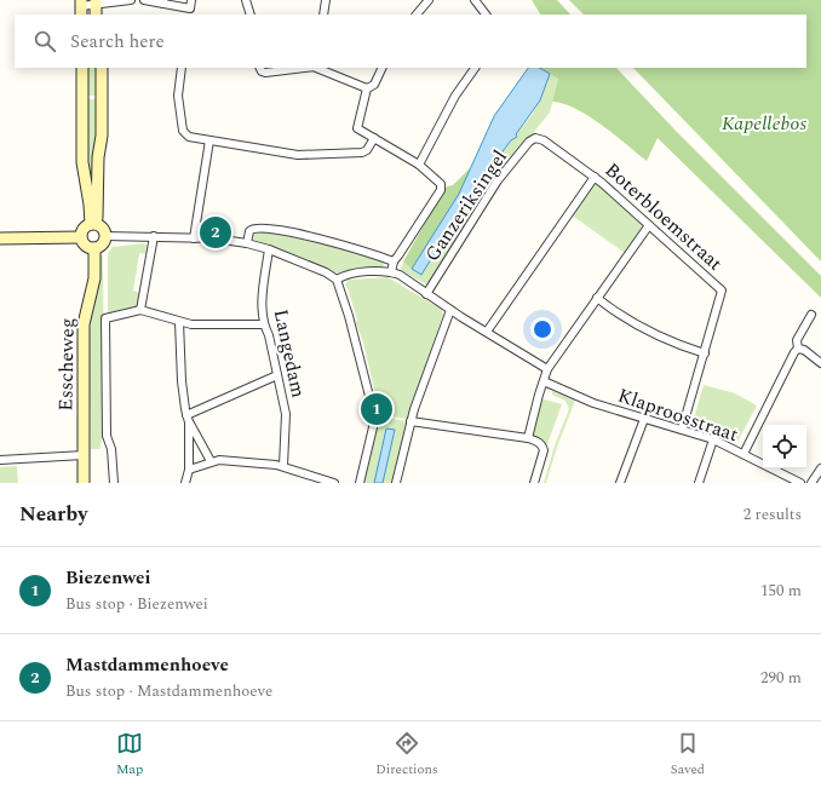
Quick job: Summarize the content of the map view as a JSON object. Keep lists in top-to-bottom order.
{
  "streets": {
    "street": [
      "Ganzeriksingel",
      "Boterbloemstraat",
      "Langedam",
      "Esscheweg",
      "Klaproosstraat"
    ]
  },
  "crossings": [
    ["Ganzeriksingel", "Boterbloemstraat"],
    ["Boterbloemstraat", "Klaproosstraat"]
  ],
  "parks": ["Kapellebos"],
  "page": {
    "search": "Search here",
    "pins": ["2", "1"],
    "heading": ["Nearby", "2 results"],
    "list": [
      {
        "mark": "1",
        "name": "Biezenwei",
        "note": "Bus stop · Biezenwei",
        "value": "150 m"
      },
      {
        "mark": "2",
        "name": "Mastdammenhoeve",
        "note": "Bus stop · Mastdammenhoeve",
        "value": "290 m"
      }
    ],
    "nav": ["Map", "Directions", "Saved"]
  }
}
